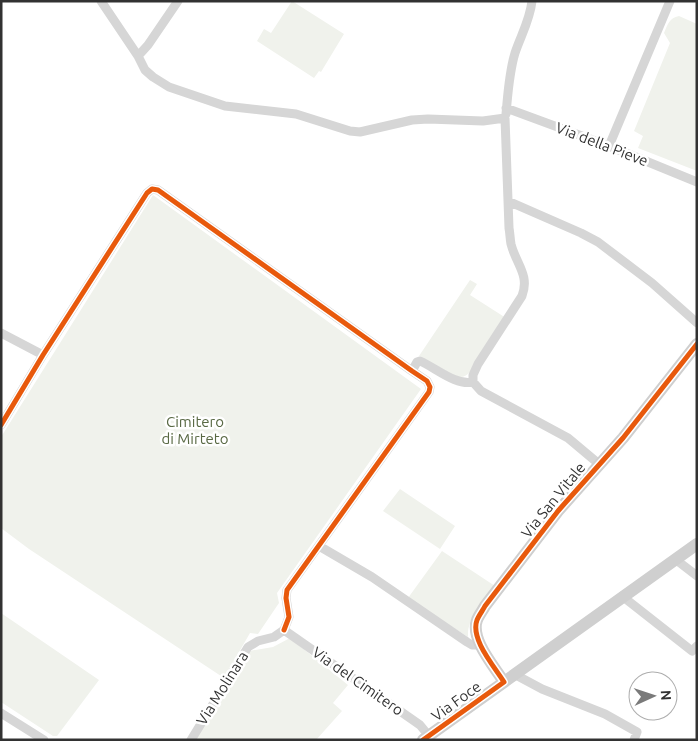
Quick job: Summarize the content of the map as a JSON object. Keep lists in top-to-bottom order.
{
  "streets": {
    "street": [
      "Via della Pieve",
      "Via San Vitale",
      "Via del Cimitero",
      "Via Molinara",
      "Via Foce"
    ]
  },
  "crossings": [
    ["Via San Vitale", "Via Foce"],
    ["Via del Cimitero", "Via Molinara"],
    ["Via del Cimitero", "Via Foce"]
  ],
  "parks": ["Cimitero di Mirteto"],
  "north": "right"
}
